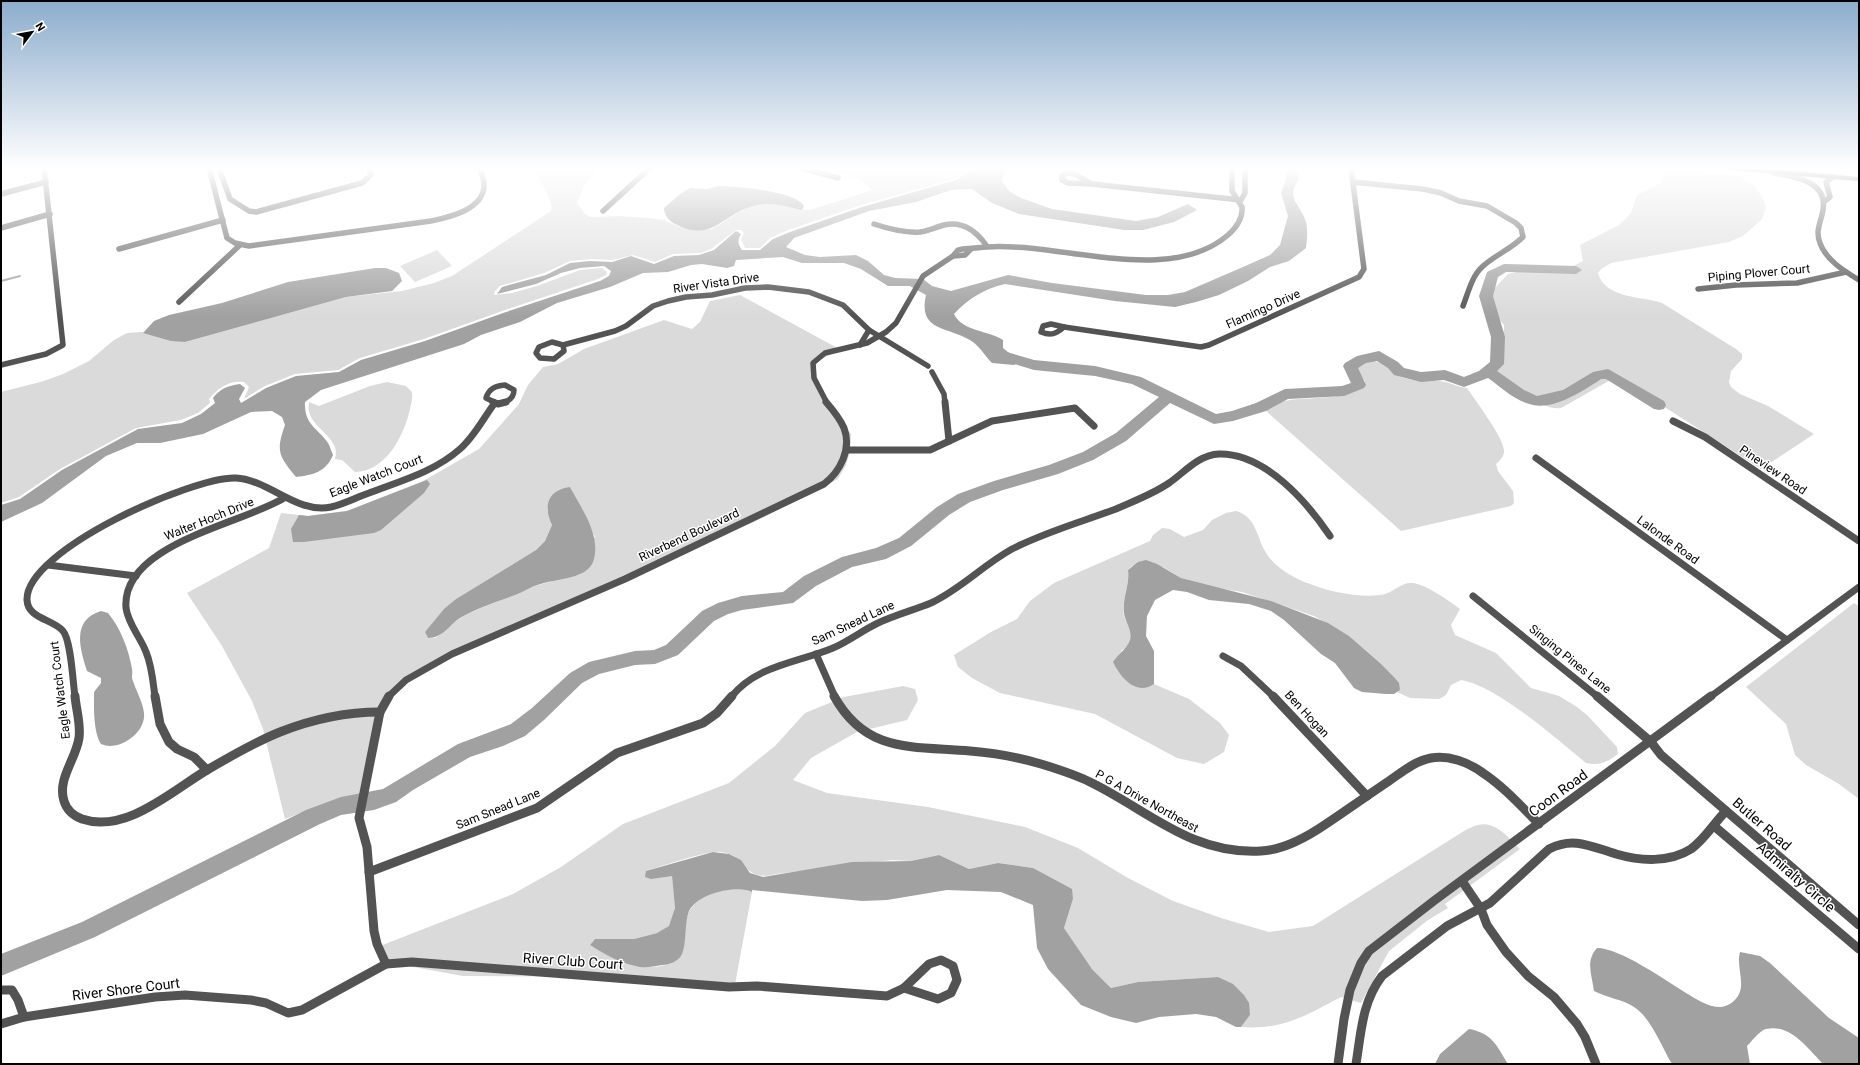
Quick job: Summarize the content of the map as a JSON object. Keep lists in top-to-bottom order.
{
  "streets": {
    "street": [
      "Piping Plover Court",
      "River Vista Drive",
      "Flamingo Drive",
      "Pineview Road",
      "Eagle Watch Court",
      "Walter Hoch Drive",
      "Riverbend Boulevard",
      "Lalonde Road",
      "Sam Snead Lane",
      "Singing Pines Lane",
      "Ben Hogan",
      "Coon Road",
      "P G A Drive Northeast",
      "Butler Road",
      "Admiralty Circle",
      "River Club Court",
      "River Shore Court"
    ]
  },
  "crossings": [
    ["River Vista Drive", "Riverbend Boulevard"],
    ["Eagle Watch Court", "Walter Hoch Drive"],
    ["Eagle Watch Court", "Riverbend Boulevard"],
    ["Riverbend Boulevard", "Sam Snead Lane"],
    ["Lalonde Road", "Coon Road"],
    ["Sam Snead Lane", "P G A Drive Northeast"],
    ["Singing Pines Lane", "Coon Road"],
    ["Singing Pines Lane", "Butler Road"],
    ["Ben Hogan", "P G A Drive Northeast"],
    ["Coon Road", "P G A Drive Northeast"],
    ["Coon Road", "Butler Road"],
    ["River Club Court", "River Shore Court"]
  ],
  "north": "top right"
}
